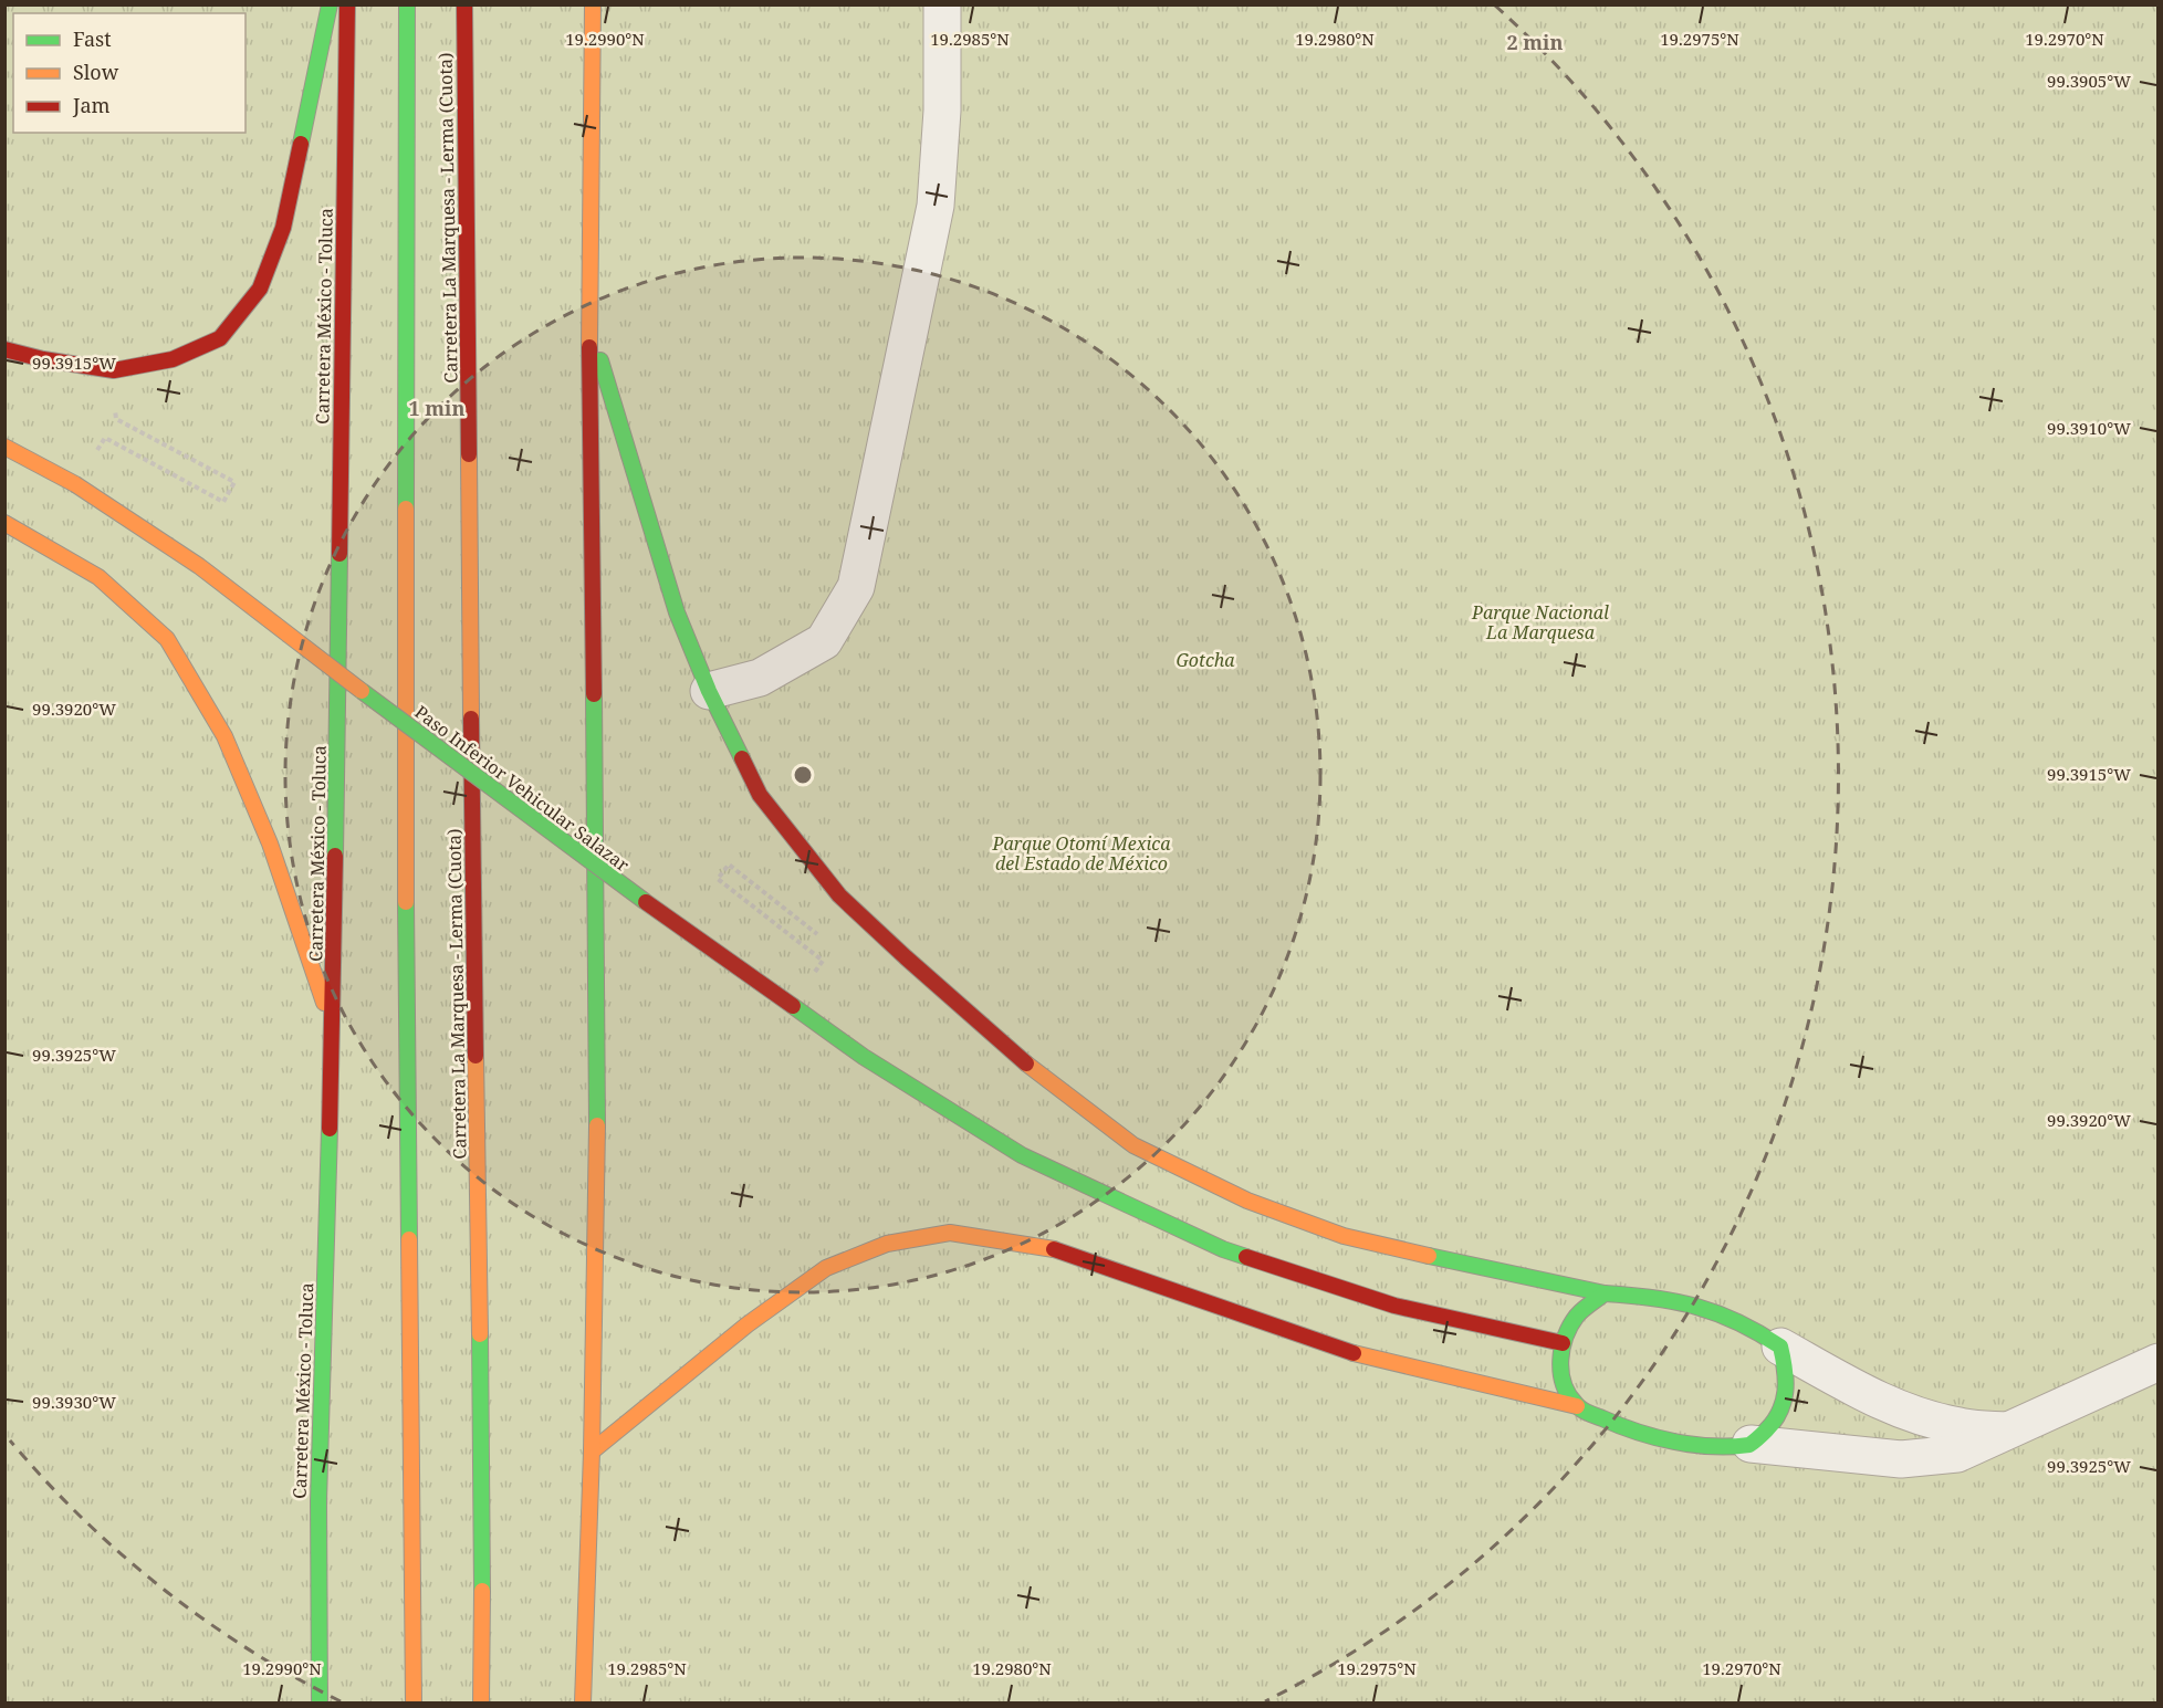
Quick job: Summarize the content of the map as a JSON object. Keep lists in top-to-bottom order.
{
  "streets": {
    "main road": ["Carretera La Marquesa - Lerma (Cuota)", "Carretera México - Toluca", "Paso Inferior Vehicular Salazar"]
  },
  "parks": ["Parque Nacional La Marquesa", "Gotcha", "Parque Otomí Mexica del Estado de México"],
  "legend": ["Fast", "Slow", "Jam"],
  "coordinates": [
    "19.2990°N",
    "19.2985°N",
    "19.2980°N",
    "19.2975°N",
    "19.2970°N",
    "99.3905°W",
    "99.3915°W",
    "99.3910°W",
    "99.3920°W",
    "99.3925°W",
    "99.3930°W"
  ],
  "rings": ["2 min", "1 min"]
}
